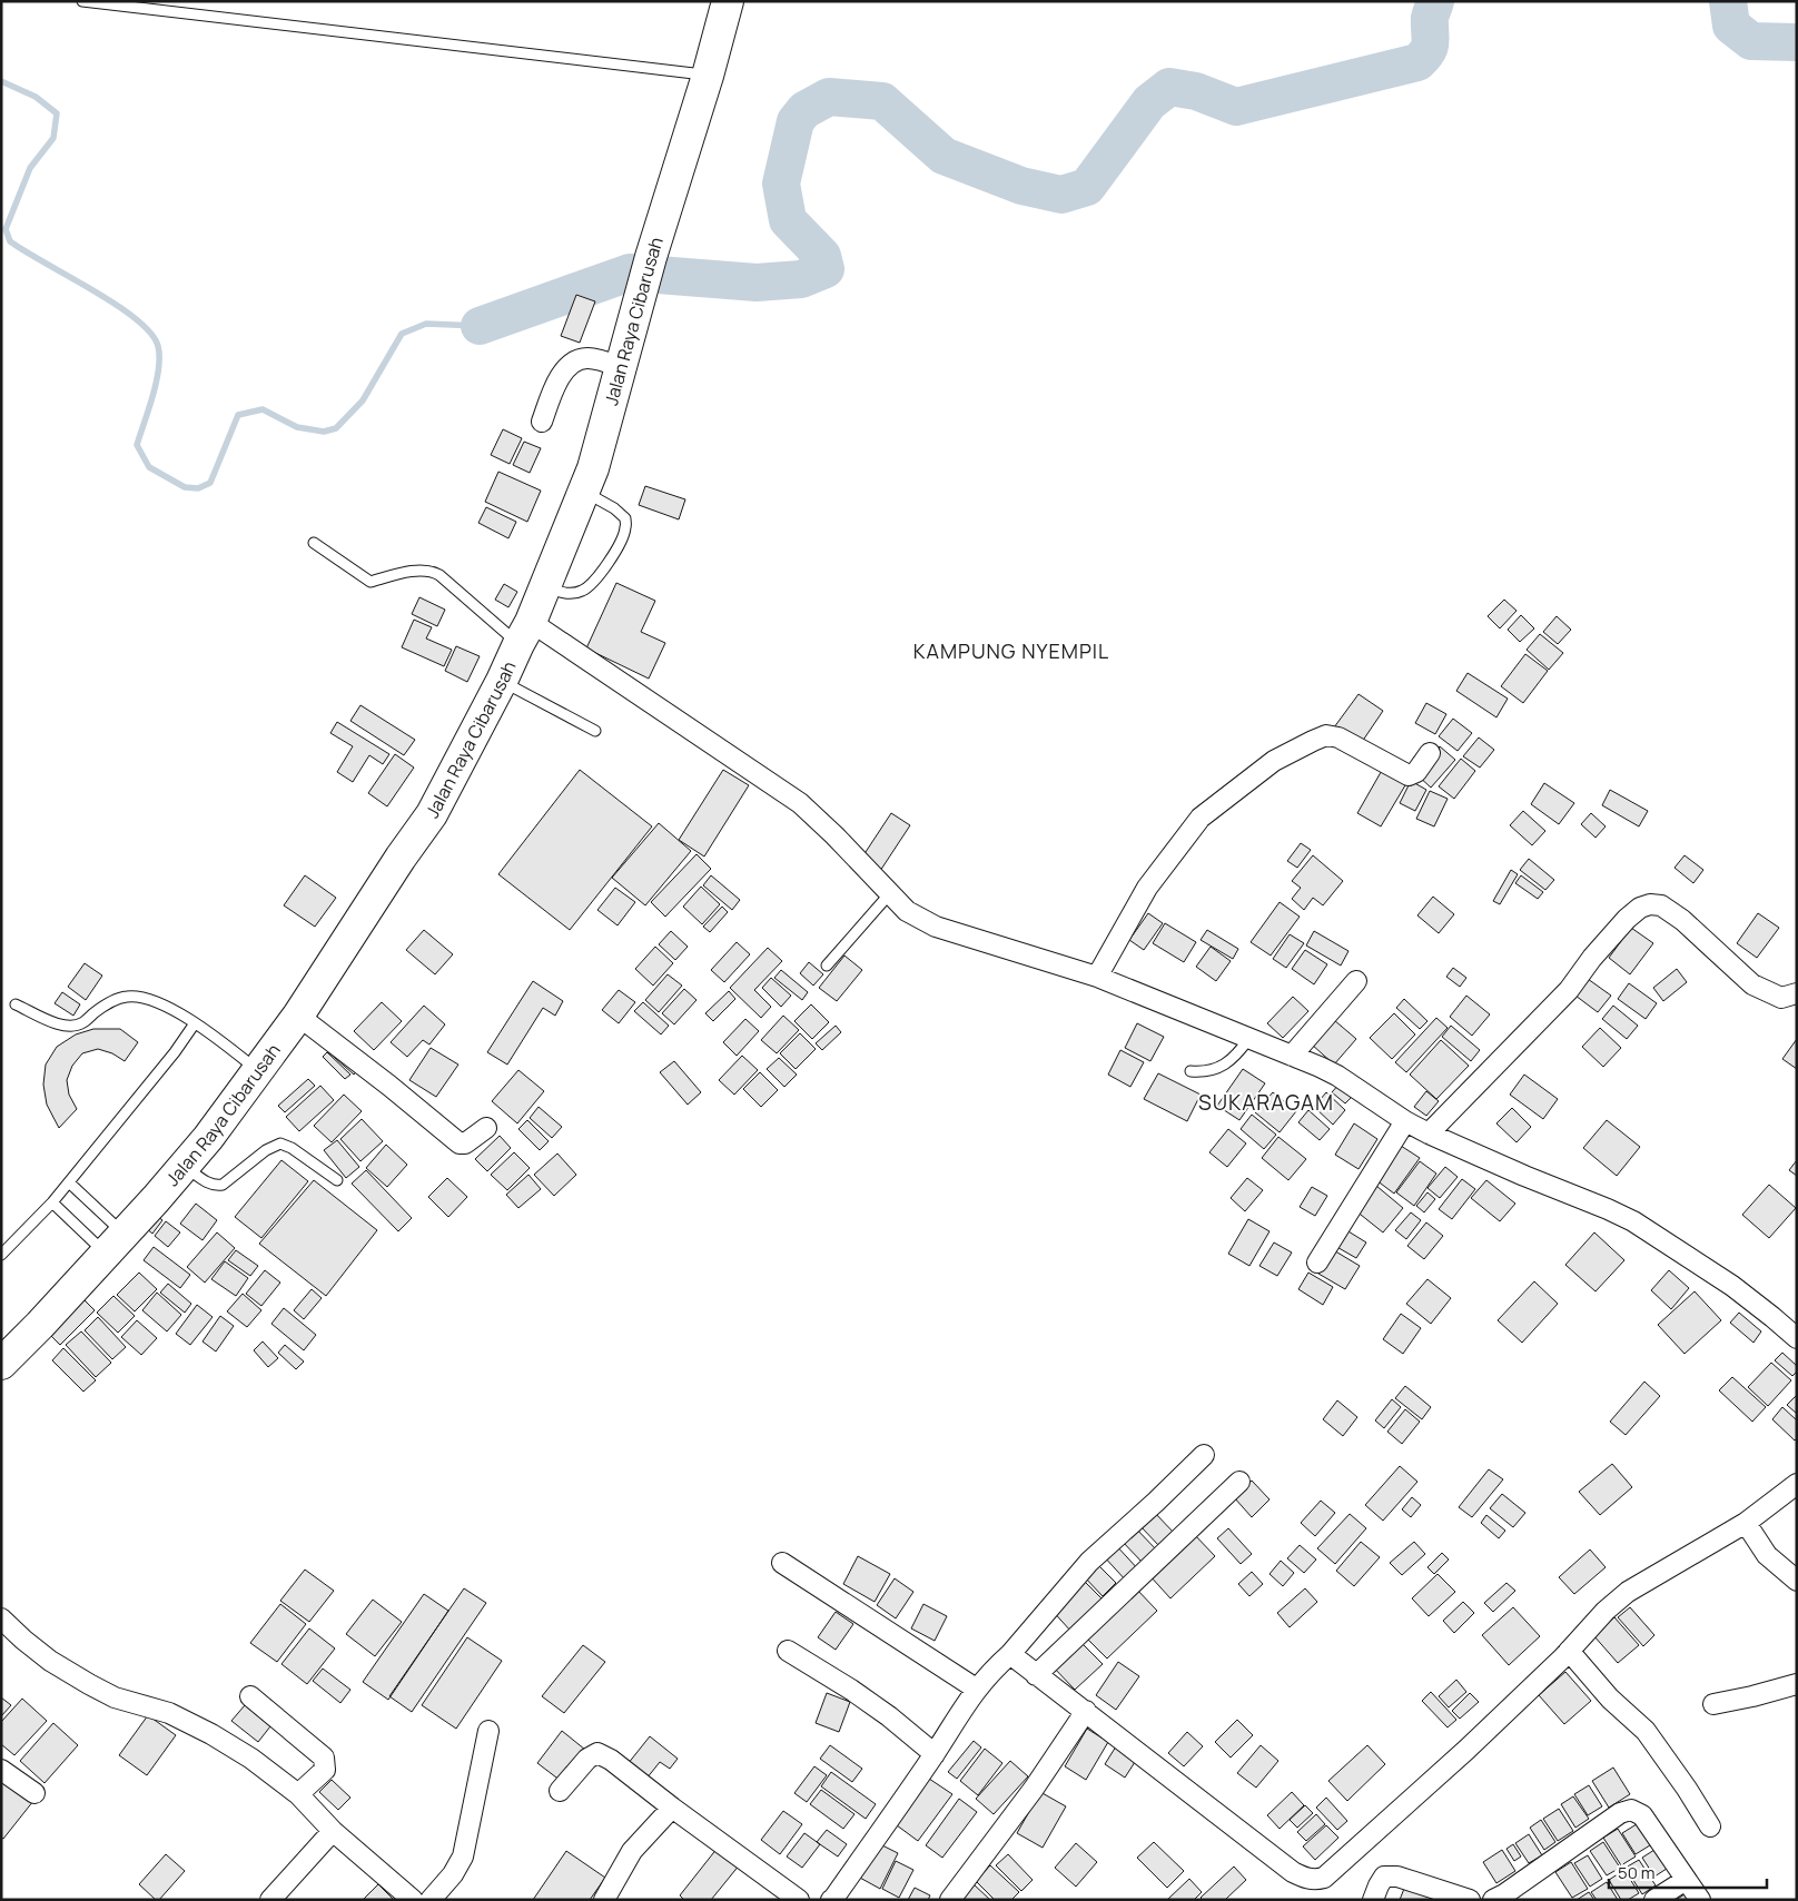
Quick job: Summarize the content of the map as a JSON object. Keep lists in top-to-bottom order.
{
  "streets": {
    "main road": ["Jalan Raya Cibarusah"]
  },
  "districts": ["KAMPUNG NYEMPIL", "SUKARAGAM"],
  "scale_bar": "50 m"
}
